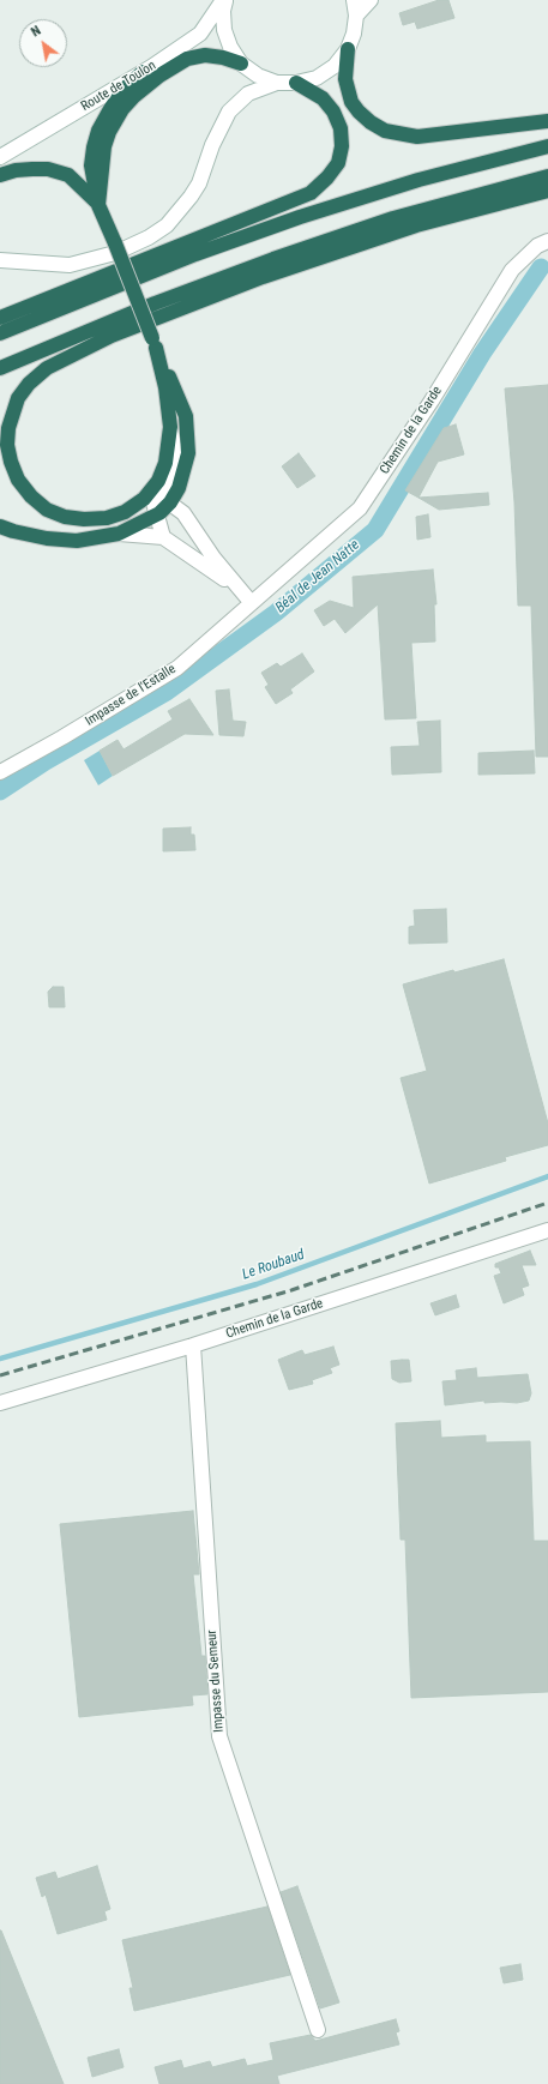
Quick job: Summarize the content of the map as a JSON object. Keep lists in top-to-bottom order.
{
  "streets": {
    "street": [
      "Route de Toulon",
      "Chemin de la Garde",
      "Impasse de l'Estalle",
      "Impasse du Semeur"
    ]
  },
  "crossings": [
    ["Chemin de la Garde", "Impasse de l'Estalle"],
    ["Chemin de la Garde", "Impasse du Semeur"]
  ],
  "water": ["Béal de Jean Natte", "Le Roubaud"],
  "north": "top left"
}
